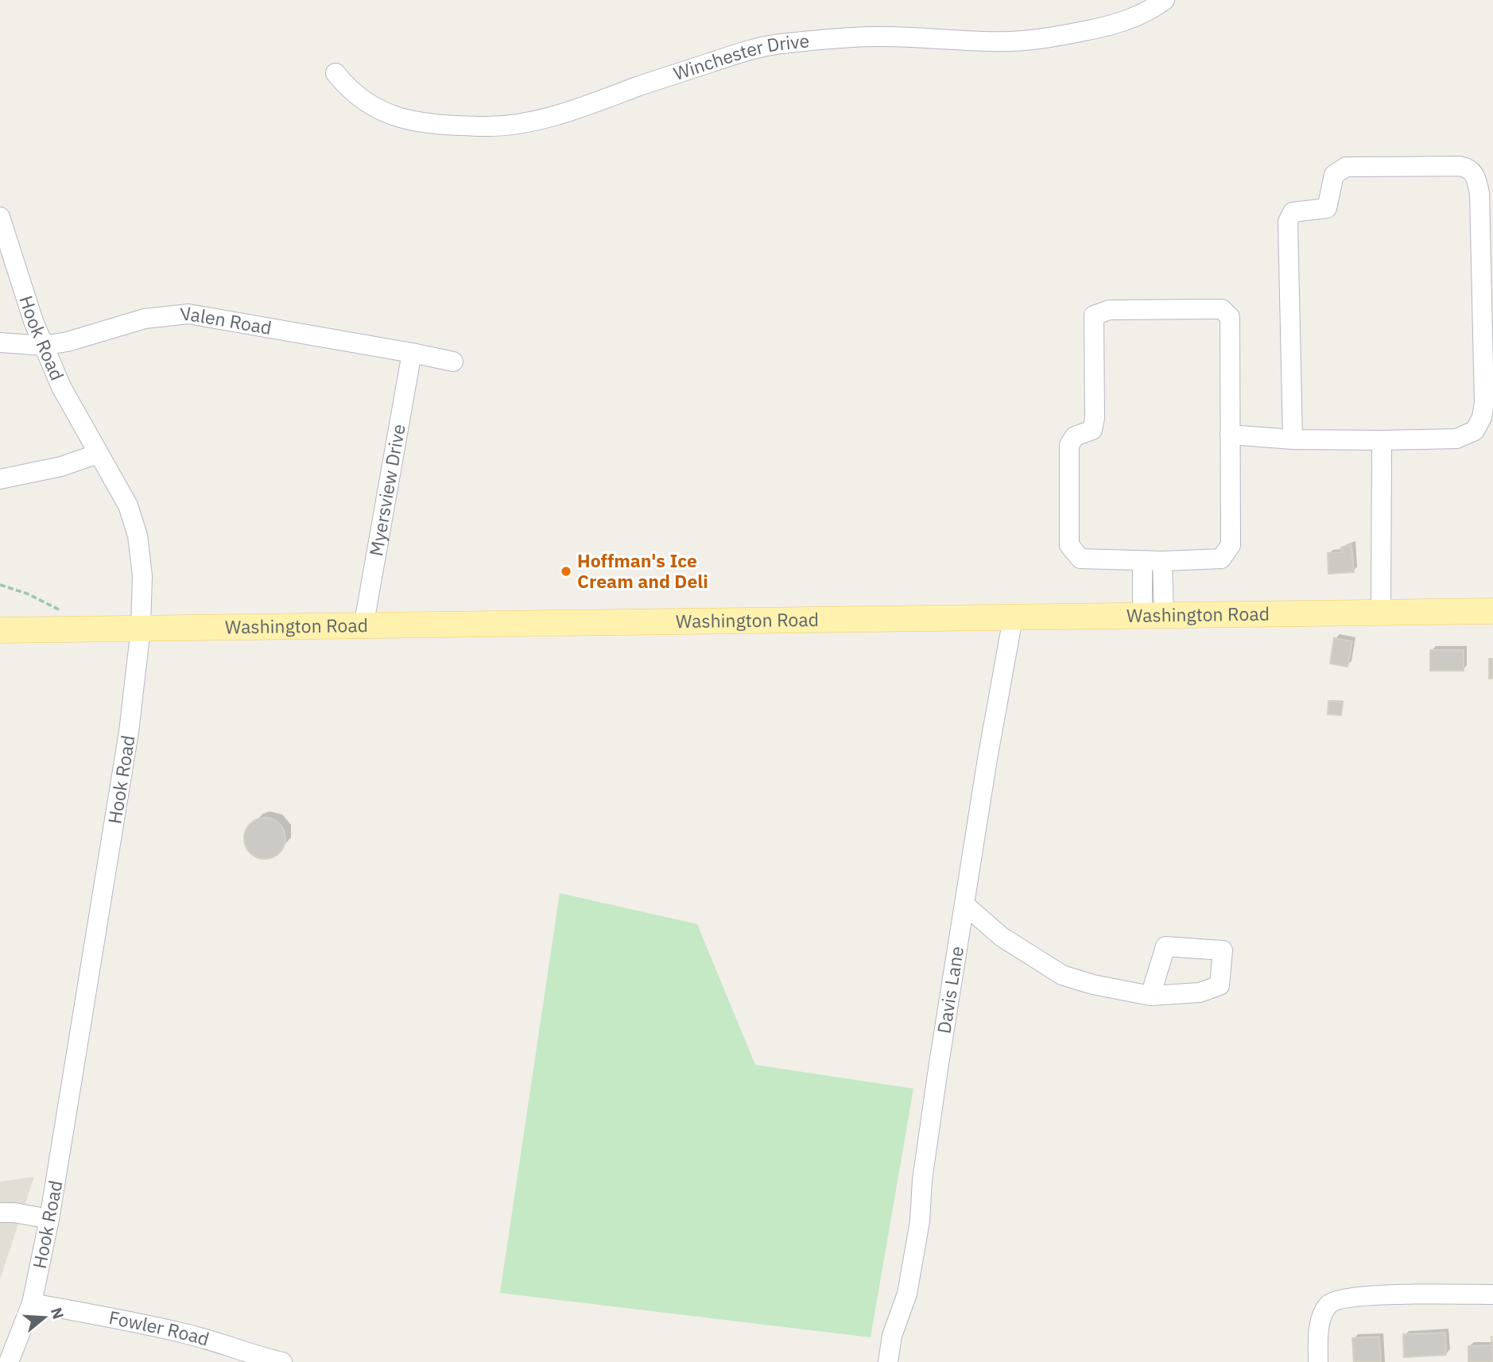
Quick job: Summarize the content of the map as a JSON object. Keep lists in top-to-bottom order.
{
  "streets": {
    "main road": ["Washington Road"],
    "street": [
      "Winchester Drive",
      "Valen Road",
      "Hook Road",
      "Myersview Drive",
      "Davis Lane",
      "Fowler Road"
    ]
  },
  "crossings": [
    ["Valen Road", "Hook Road"],
    ["Valen Road", "Myersview Drive"],
    ["Hook Road", "Washington Road"],
    ["Hook Road", "Fowler Road"],
    ["Myersview Drive", "Washington Road"],
    ["Washington Road", "Davis Lane"]
  ],
  "places": ["Hoffman's Ice Cream and Deli"],
  "north": "right"
}
